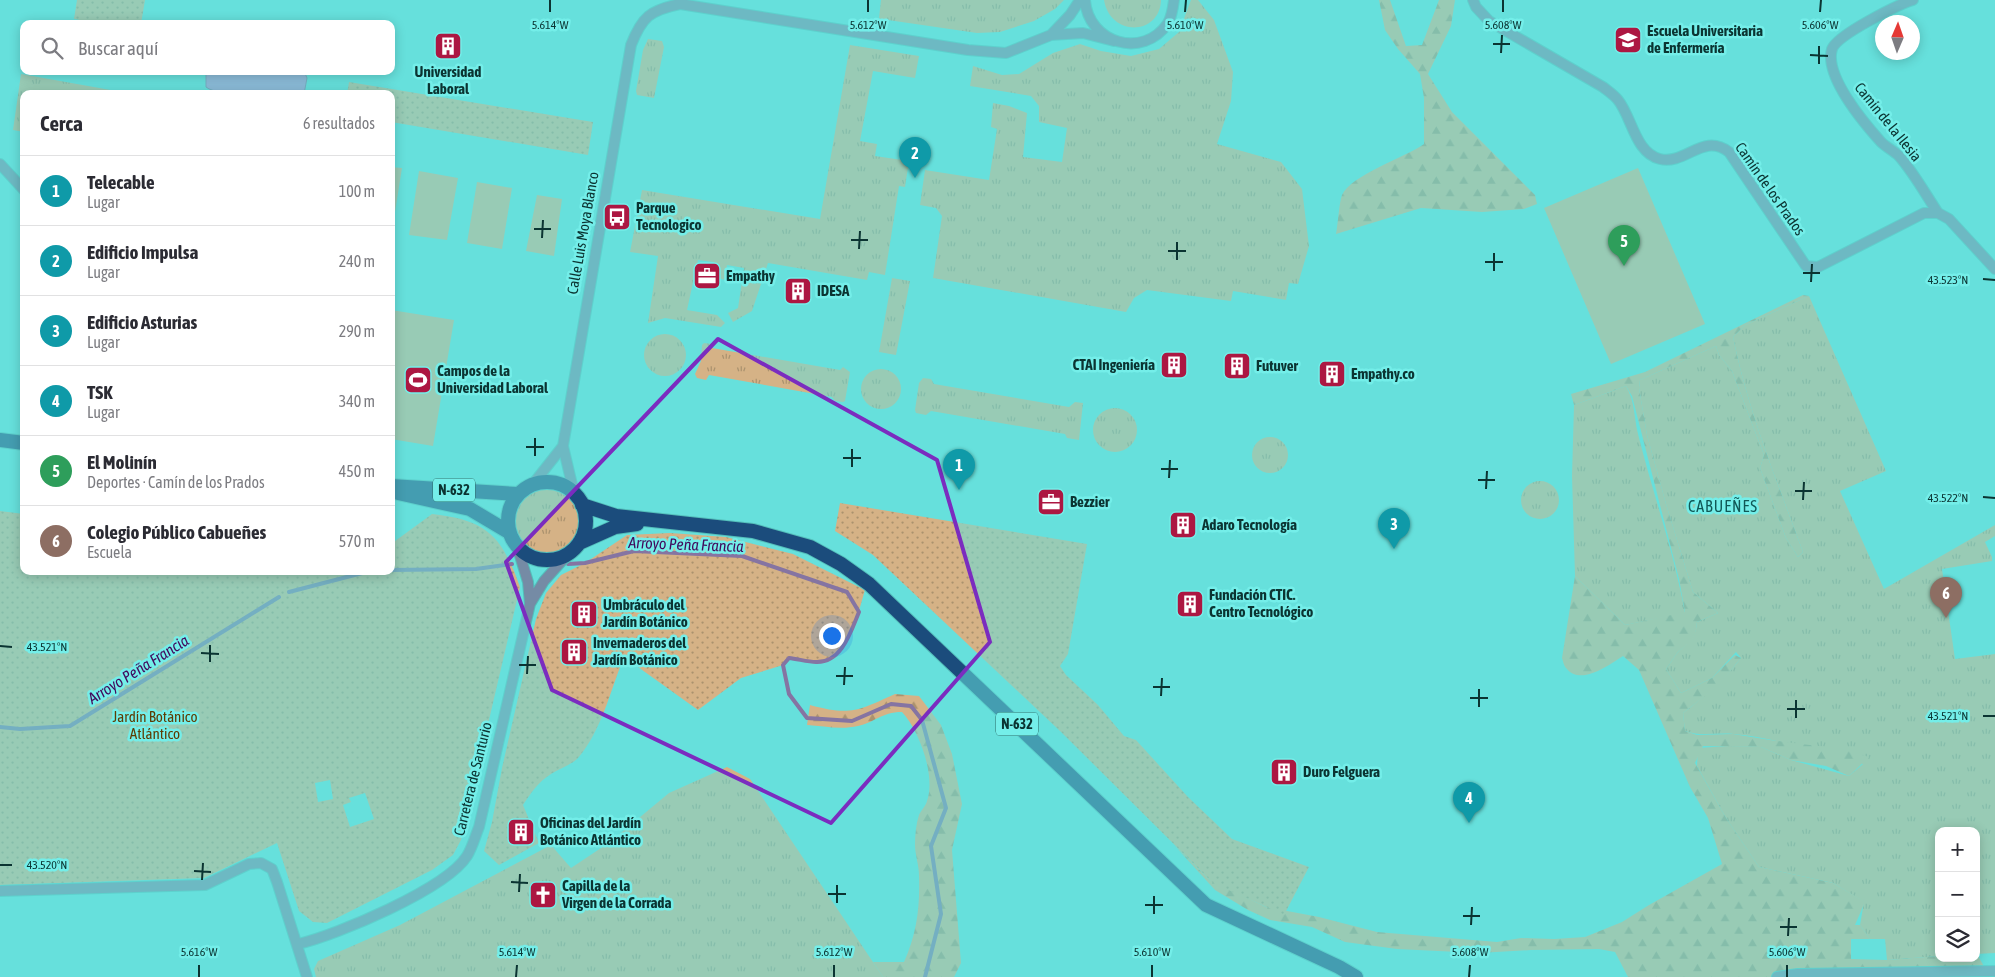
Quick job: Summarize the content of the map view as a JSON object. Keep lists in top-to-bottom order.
{
  "streets": {
    "highway": ["N-632"],
    "street": [
      "Camín de la Ilesia",
      "Camín de los Prados",
      "Calle Luis Moya Blanco",
      "Carretera de Santurio"
    ]
  },
  "crossings": [
    ["Camín de la Ilesia", "Camín de los Prados"],
    ["Calle Luis Moya Blanco", "N-632"],
    ["Calle Luis Moya Blanco", "Carretera de Santurio"],
    ["N-632", "Carretera de Santurio"]
  ],
  "districts": ["CABUEÑES"],
  "water": ["Arroyo Peña Francia"],
  "parks": ["Jardín Botánico Atlántico"],
  "places": {
    "school or university": ["Escuela Universitaria de Enfermería"],
    "building": [
      "Universidad Laboral",
      "IDESA",
      "CTAI Ingeniería",
      "Futuver",
      "Empathy.co",
      "Adaro Tecnología",
      "Fundación CTIC. Centro Tecnológico",
      "Umbráculo del Jardín Botánico",
      "Invernaderos del Jardín Botánico",
      "Duro Felguera",
      "Oficinas del Jardín Botánico Atlántico"
    ],
    "bus stop": ["Parque Tecnologico"],
    "office": ["Empathy", "Bezzier"],
    "sports": ["Campos de la Universidad Laboral"],
    "church": ["Capilla de la Virgen de la Corrada"]
  },
  "north": "top",
  "page": {
    "search": "Buscar aquí",
    "heading": ["Cerca", "6 resultados"],
    "pins": [
      "2",
      "5",
      "1",
      "3",
      "6",
      "4"
    ],
    "list": [
      {
        "mark": "1",
        "name": "Telecable",
        "note": "Lugar",
        "value": "100 m"
      },
      {
        "mark": "2",
        "name": "Edificio Impulsa",
        "note": "Lugar",
        "value": "240 m"
      },
      {
        "mark": "3",
        "name": "Edificio Asturias",
        "note": "Lugar",
        "value": "290 m"
      },
      {
        "mark": "4",
        "name": "TSK",
        "note": "Lugar",
        "value": "340 m"
      },
      {
        "mark": "5",
        "name": "El Molinín",
        "note": "Deportes · Camín de los Prados",
        "value": "450 m"
      },
      {
        "mark": "6",
        "name": "Colegio Público Cabueñes",
        "note": "Escuela",
        "value": "570 m"
      }
    ],
    "map_buttons": ["+", "−"]
  },
  "coordinates": [
    "5.614°W",
    "5.612°W",
    "5.610°W",
    "5.608°W",
    "5.606°W",
    "43.523°N",
    "43.522°N",
    "43.521°N",
    "43.520°N",
    "5.616°W"
  ]
}
